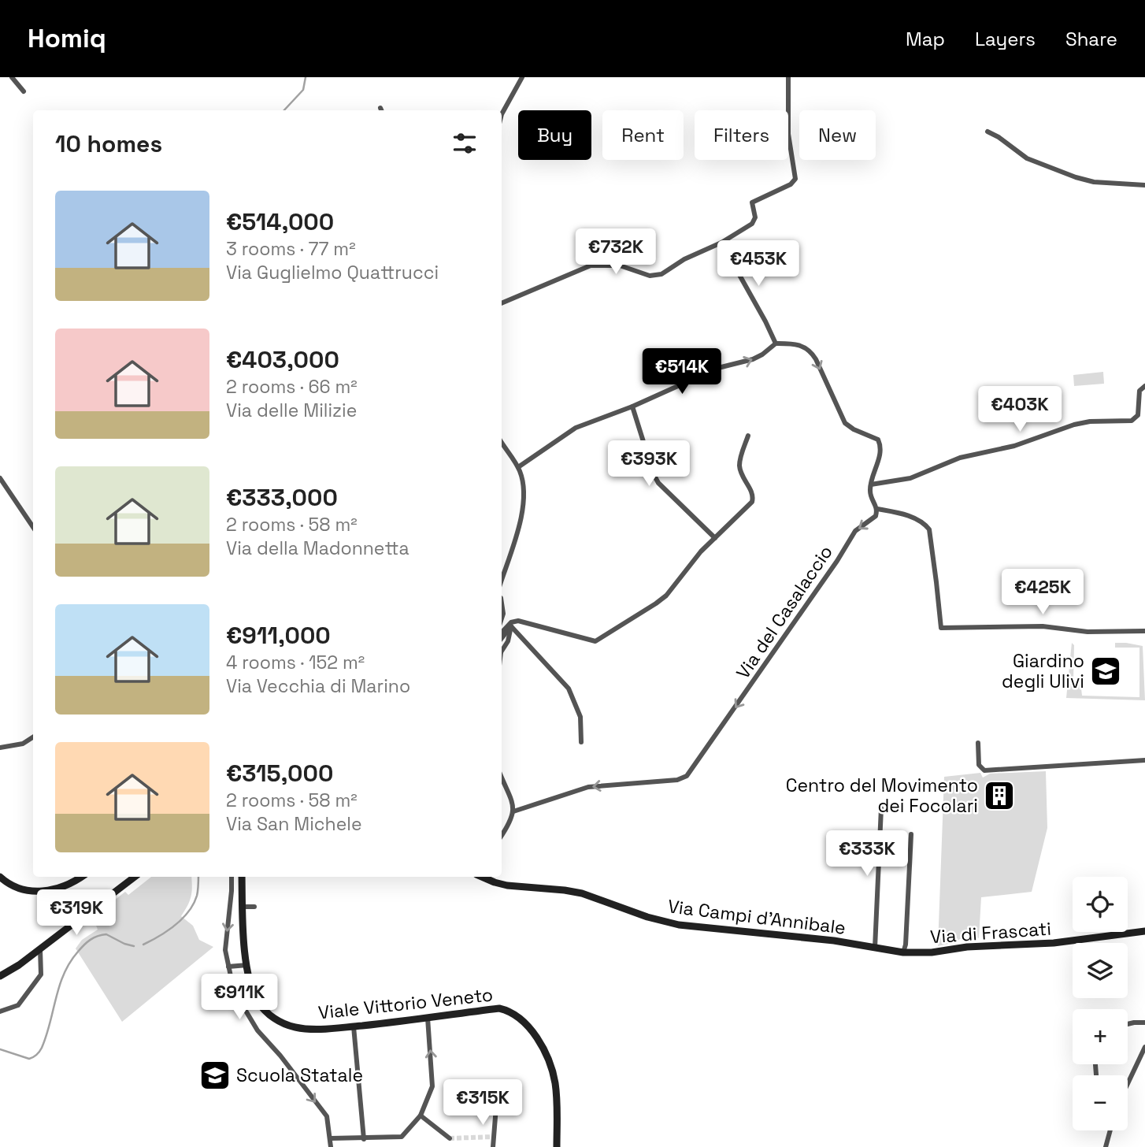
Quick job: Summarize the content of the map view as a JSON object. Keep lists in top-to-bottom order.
{
  "streets": {
    "main road": ["Via Campi d'Annibale", "Via di Frascati", "Viale Vittorio Veneto"],
    "street": ["Via del Casalaccio"]
  },
  "crossings": [
    ["Via Campi d'Annibale", "Via di Frascati"]
  ],
  "one_way": ["Via del Casalaccio"],
  "places": {
    "school or university": ["Giardino degli Ulivi", "Scuola Statale"],
    "building": ["Centro del Movimento dei Focolari"]
  },
  "page": {
    "header": "Homiq",
    "nav": ["Map", "Layers", "Share"],
    "chip": [
      "Buy",
      "Rent",
      "Filters",
      "New"
    ],
    "heading": "10 homes",
    "list": [
      {
        "name": "€514,000",
        "note": "3 rooms · 77 m² · Via Guglielmo Quattrucci"
      },
      {
        "name": "€403,000",
        "note": "2 rooms · 66 m² · Via delle Milizie"
      },
      {
        "name": "€333,000",
        "note": "2 rooms · 58 m² · Via della Madonnetta"
      },
      {
        "name": "€911,000",
        "note": "4 rooms · 152 m² · Via Vecchia di Marino"
      },
      {
        "name": "€315,000",
        "note": "2 rooms · 58 m² · Via San Michele"
      }
    ],
    "price": [
      "€732K",
      "€453K",
      "€514K",
      "€403K",
      "€393K",
      "€425K",
      "€333K",
      "€319K",
      "€911K",
      "€315K"
    ],
    "map_buttons": ["+", "−"]
  }
}
